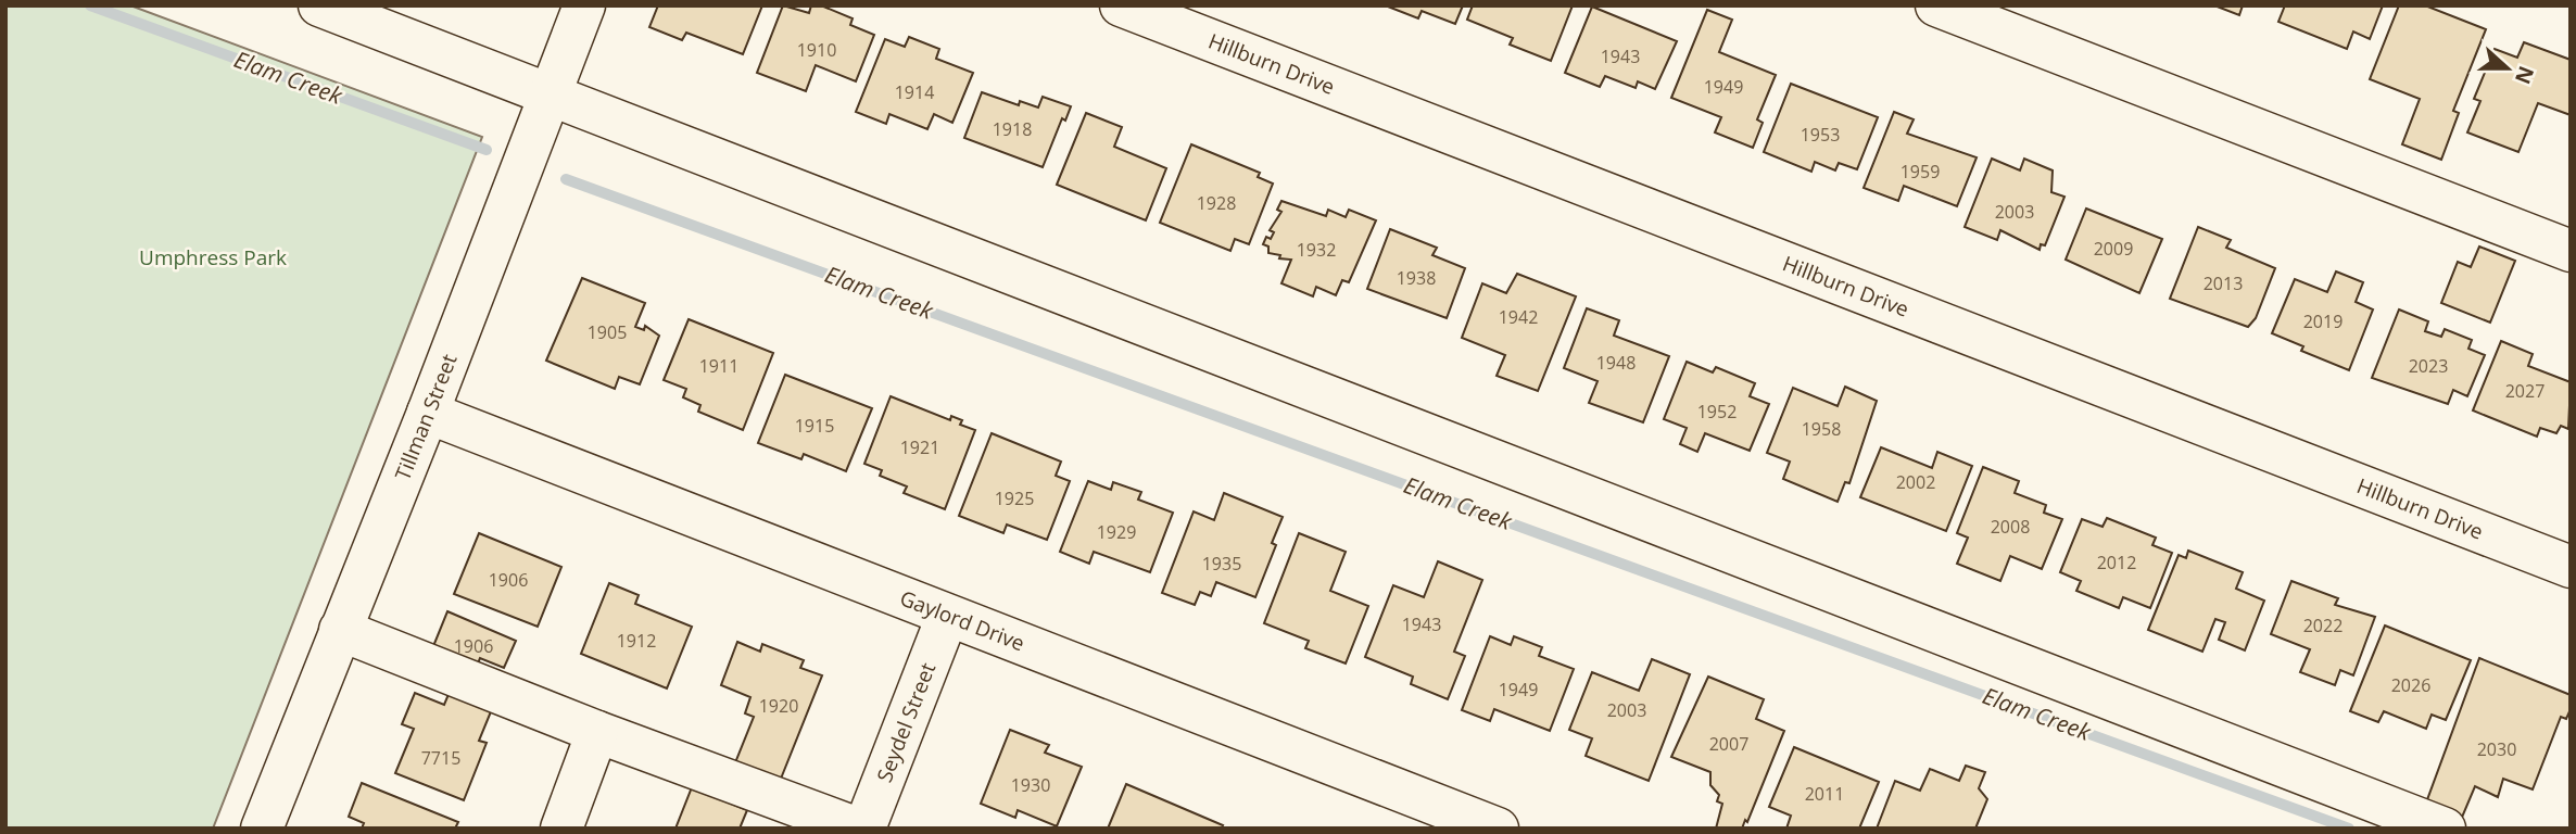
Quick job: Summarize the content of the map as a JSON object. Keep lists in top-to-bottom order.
{
  "streets": {
    "street": [
      "Hillburn Drive",
      "Tillman Street",
      "Gaylord Drive",
      "Seydel Street"
    ]
  },
  "crossings": [
    ["Tillman Street", "Gaylord Drive"],
    ["Gaylord Drive", "Seydel Street"]
  ],
  "water": ["Elam Creek"],
  "parks": ["Umphress Park"],
  "house_numbers": [
    "1910",
    "1943",
    "1949",
    "1914",
    "1918",
    "1953",
    "1959",
    "1928",
    "2003",
    "2009",
    "1932",
    "1938",
    "2013",
    "1942",
    "2019",
    "1905",
    "1948",
    "1911",
    "2023",
    "2027",
    "1952",
    "1915",
    "1958",
    "1921",
    "2002",
    "1925",
    "2008",
    "1929",
    "2012",
    "1935",
    "1906",
    "1943",
    "2022",
    "1912",
    "1906",
    "2026",
    "1949",
    "1920",
    "2003",
    "2007",
    "2030",
    "7715",
    "1930",
    "2011"
  ],
  "north": "right"
}
